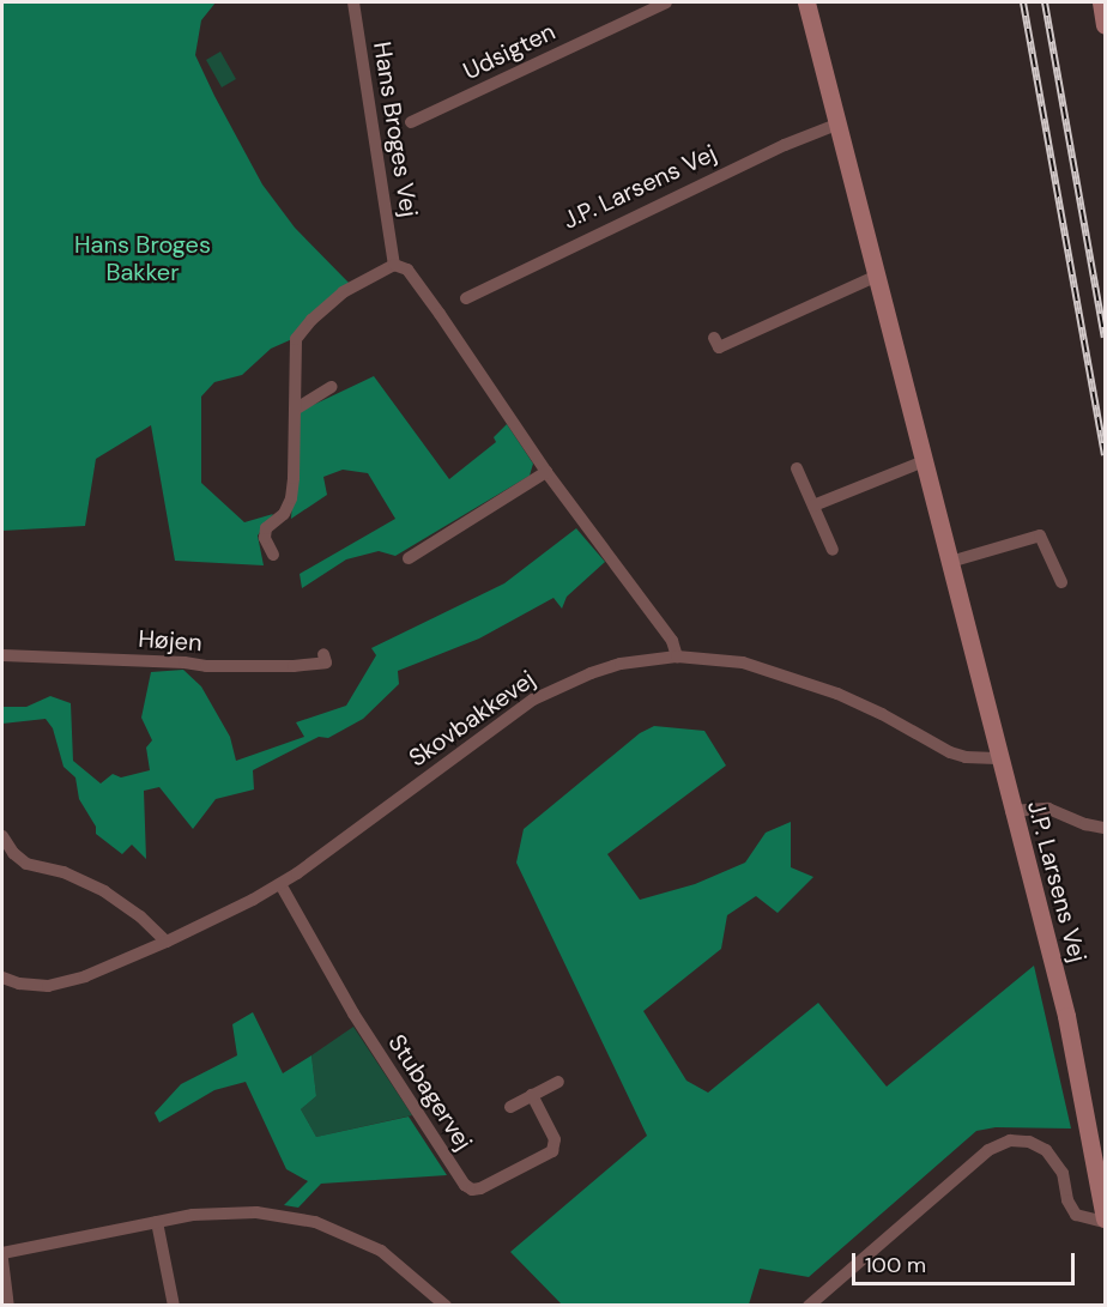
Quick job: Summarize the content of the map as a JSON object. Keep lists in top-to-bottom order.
{
  "streets": {
    "street": [
      "Udsigten",
      "Hans Broges Vej",
      "J.P. Larsens Vej",
      "Højen",
      "Skovbakkevej",
      "Stubagervej"
    ]
  },
  "crossings": [
    ["J.P. Larsens Vej", "Skovbakkevej"],
    ["Skovbakkevej", "Stubagervej"]
  ],
  "parks": ["Hans Broges Bakker"],
  "scale_bar": "100 m"
}
